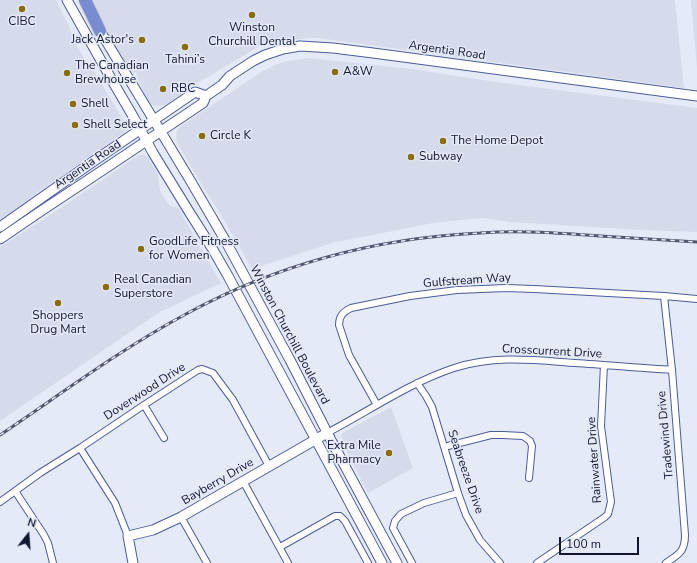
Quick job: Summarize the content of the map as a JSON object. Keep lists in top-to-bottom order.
{
  "streets": {
    "main road": ["Argentia Road", "Winston Churchill Boulevard", "Bayberry Drive"],
    "street": [
      "Gulfstream Way",
      "Crosscurrent Drive",
      "Doverwood Drive",
      "Tradewind Drive",
      "Rainwater Drive",
      "Seabreeze Drive"
    ]
  },
  "crossings": [
    ["Argentia Road", "Winston Churchill Boulevard"],
    ["Gulfstream Way", "Crosscurrent Drive"],
    ["Gulfstream Way", "Tradewind Drive"],
    ["Winston Churchill Boulevard", "Crosscurrent Drive"],
    ["Winston Churchill Boulevard", "Bayberry Drive"],
    ["Crosscurrent Drive", "Tradewind Drive"],
    ["Crosscurrent Drive", "Rainwater Drive"],
    ["Crosscurrent Drive", "Seabreeze Drive"],
    ["Crosscurrent Drive", "Bayberry Drive"],
    ["Doverwood Drive", "Bayberry Drive"]
  ],
  "places": [
    "CIBC",
    "Winston Churchill Dental",
    "Jack Astor's",
    "Tahini’s",
    "A&W",
    "The Canadian Brewhouse",
    "RBC",
    "Shell",
    "Shell Select",
    "Circle K",
    "The Home Depot",
    "Subway",
    "GoodLife Fitness for Women",
    "Real Canadian Superstore",
    "Shoppers Drug Mart",
    "Extra Mile Pharmacy"
  ],
  "scale_bar": "100 m",
  "north": "top"
}
